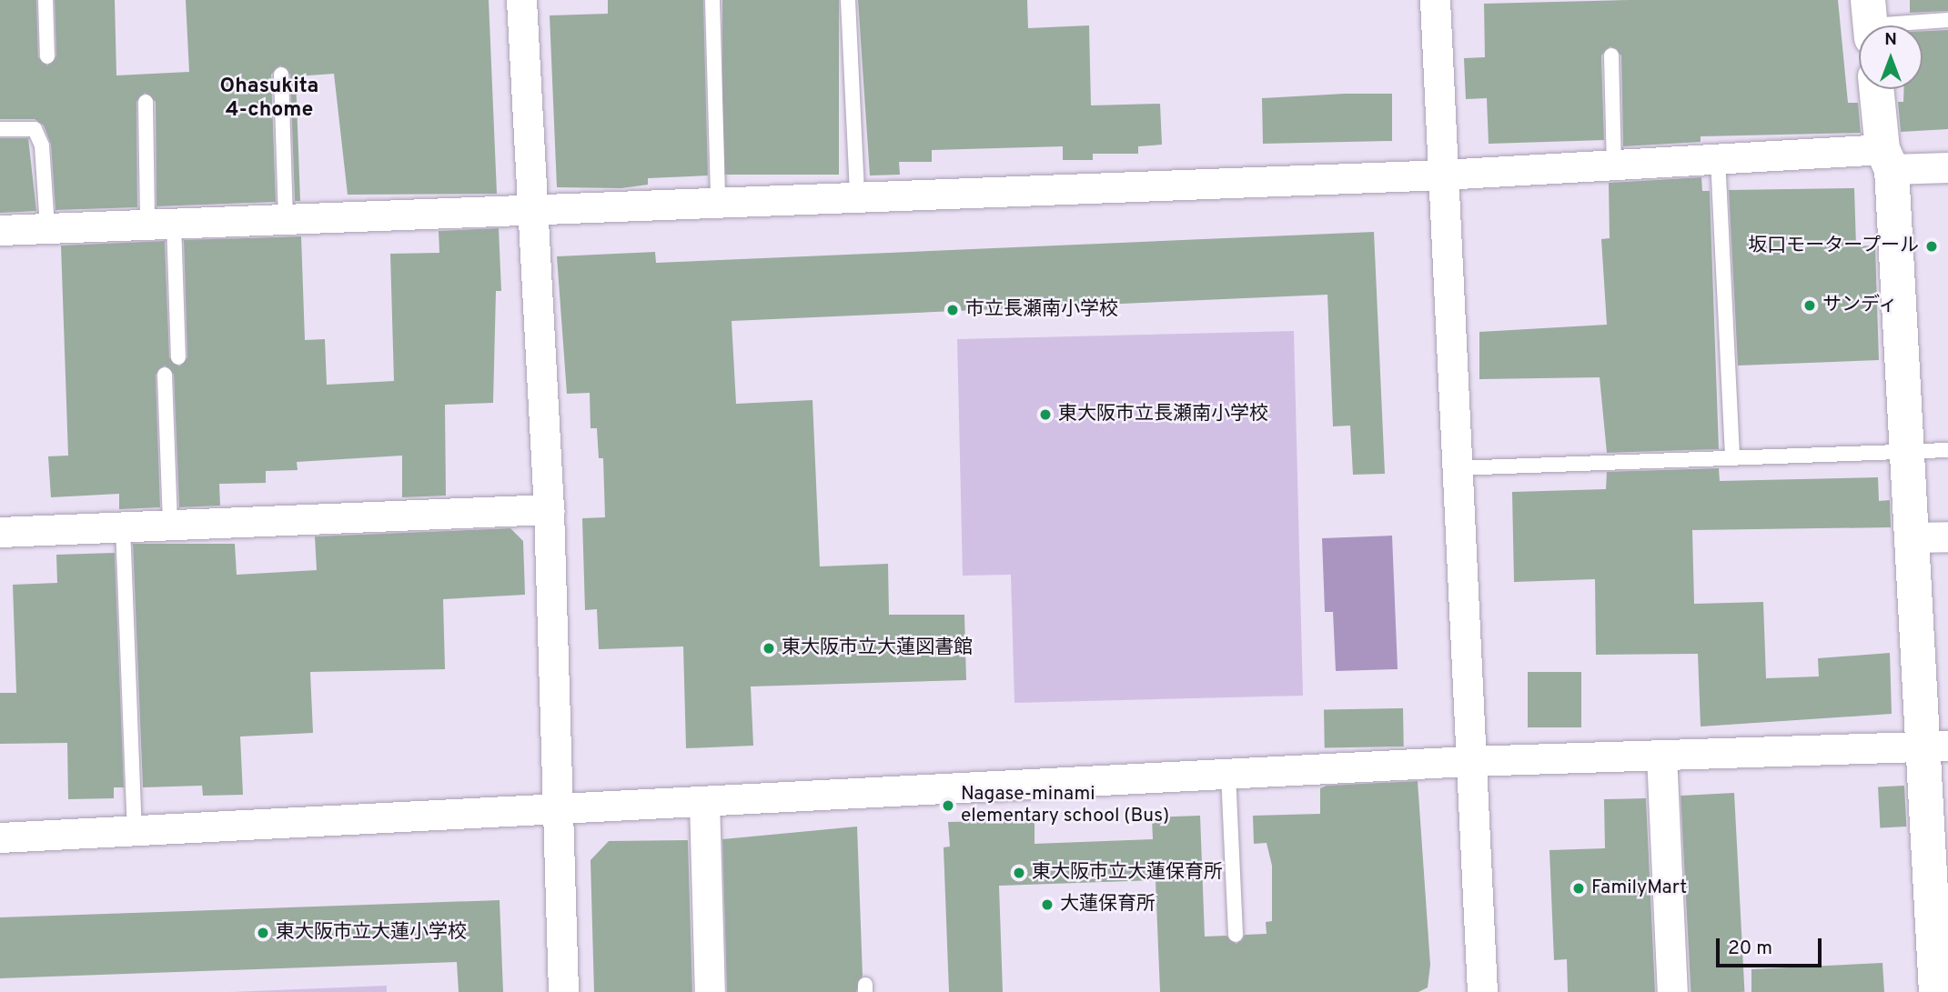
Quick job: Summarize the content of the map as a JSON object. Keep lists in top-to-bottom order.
{
  "districts": ["Ohasukita 4-chome"],
  "places": [
    "坂口モータープール",
    "サンディ",
    "市立長瀬南小学校",
    "東大阪市立長瀬南小学校",
    "東大阪市立大蓮図書館",
    "Nagase-minami elementary school (Bus)",
    "東大阪市立大蓮保育所",
    "FamilyMart",
    "大蓮保育所",
    "東大阪市立大蓮小学校"
  ],
  "scale_bar": "20 m",
  "north": "top"
}
